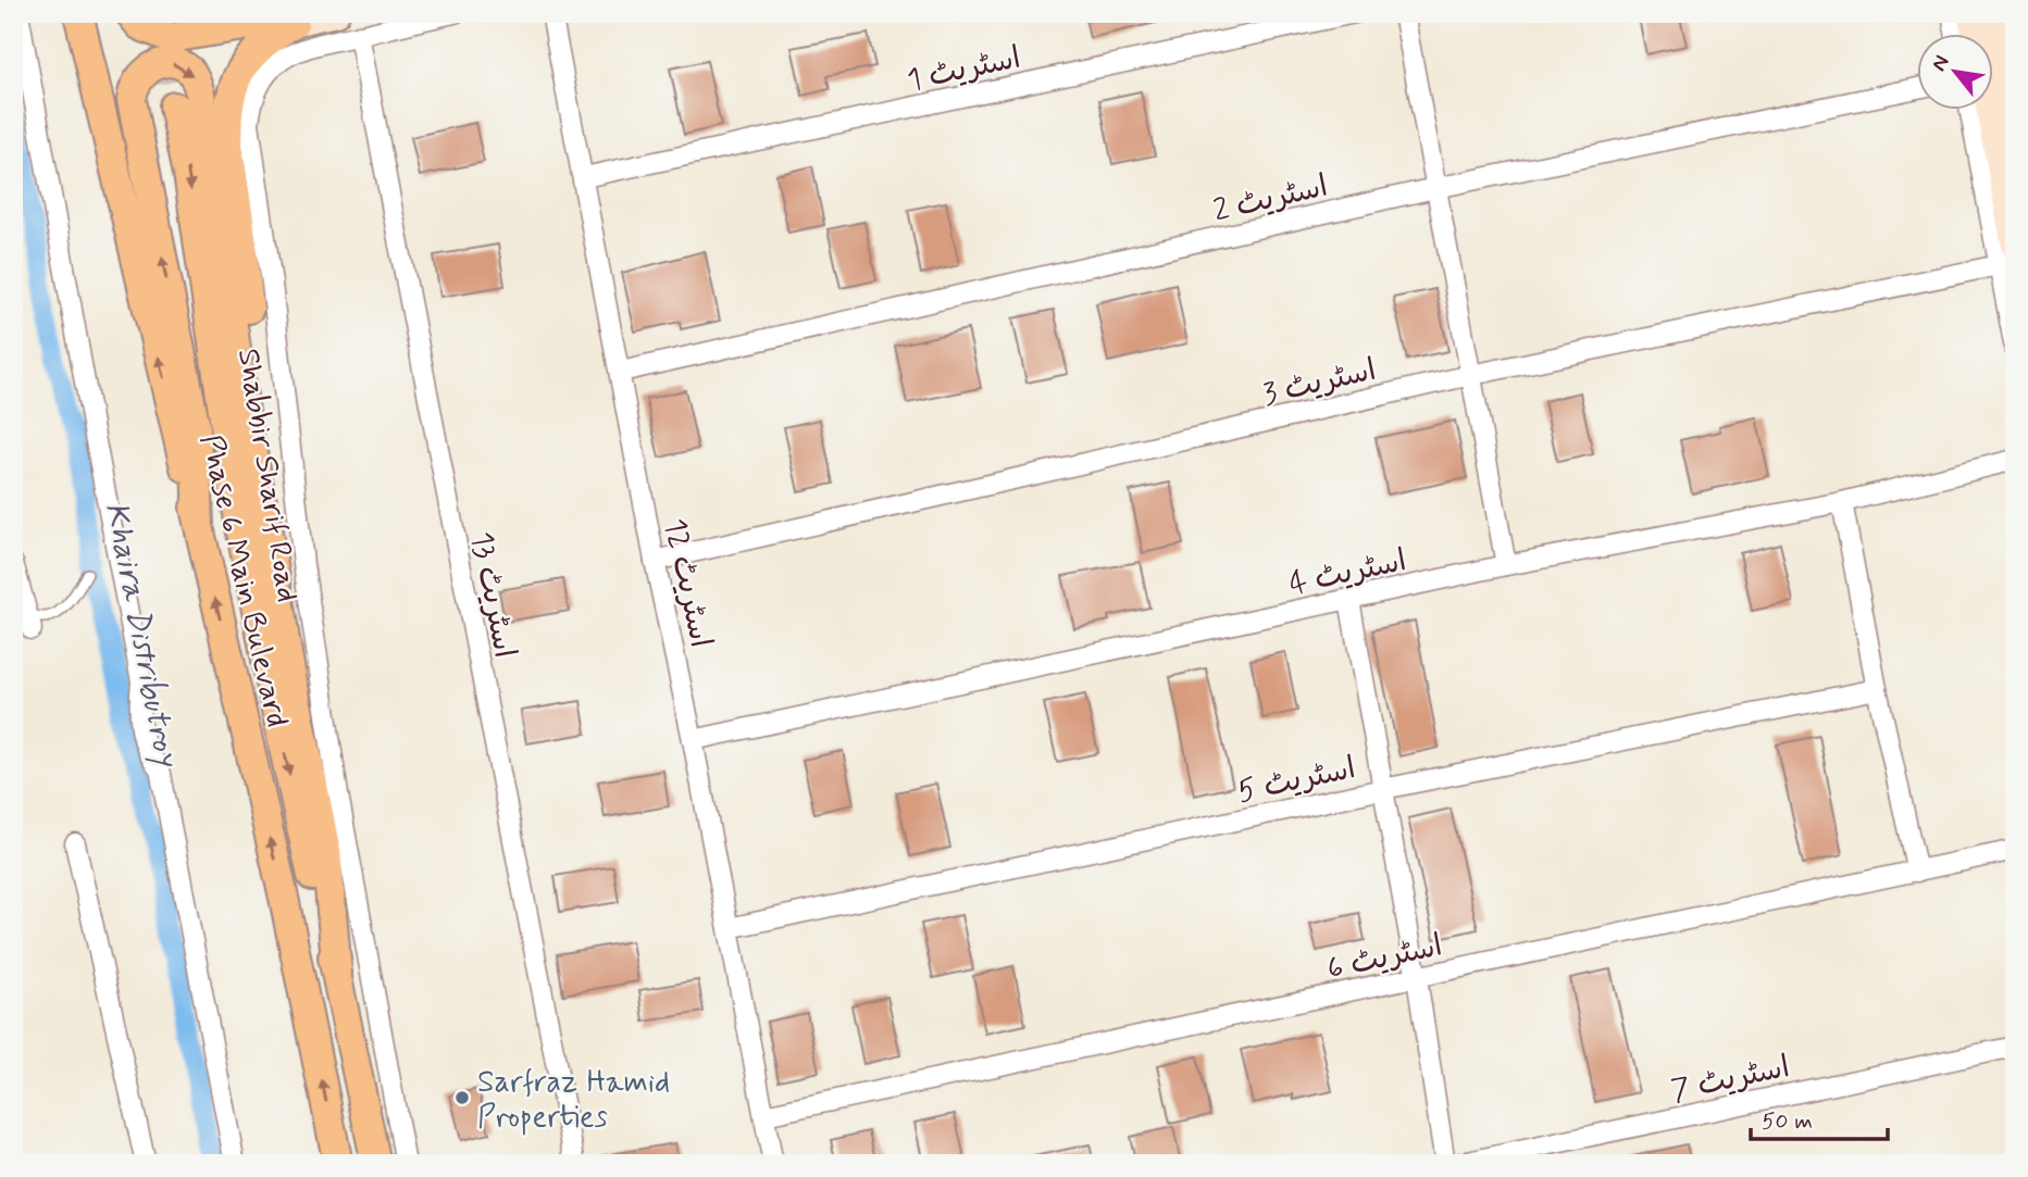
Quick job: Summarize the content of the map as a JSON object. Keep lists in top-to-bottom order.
{
  "streets": {
    "main road": ["Shabbir Sharif Road", "Phase 6 Main Bulevard"],
    "street": [
      "اسٹریٹ 1",
      "اسٹریٹ 2",
      "اسٹریٹ 3",
      "اسٹریٹ 4",
      "اسٹریٹ 12",
      "اسٹریٹ 13",
      "اسٹریٹ 5",
      "اسٹریٹ 6",
      "اسٹریٹ 7"
    ]
  },
  "crossings": [
    ["اسٹریٹ 1", "اسٹریٹ 12"],
    ["اسٹریٹ 2", "اسٹریٹ 12"],
    ["اسٹریٹ 3", "اسٹریٹ 12"],
    ["اسٹریٹ 4", "اسٹریٹ 12"],
    ["اسٹریٹ 12", "اسٹریٹ 5"],
    ["اسٹریٹ 12", "اسٹریٹ 6"]
  ],
  "water": ["Khaira Distributroy"],
  "places": ["Sarfraz Hamid Properties"],
  "scale_bar": "50 m",
  "north": "top left"
}
